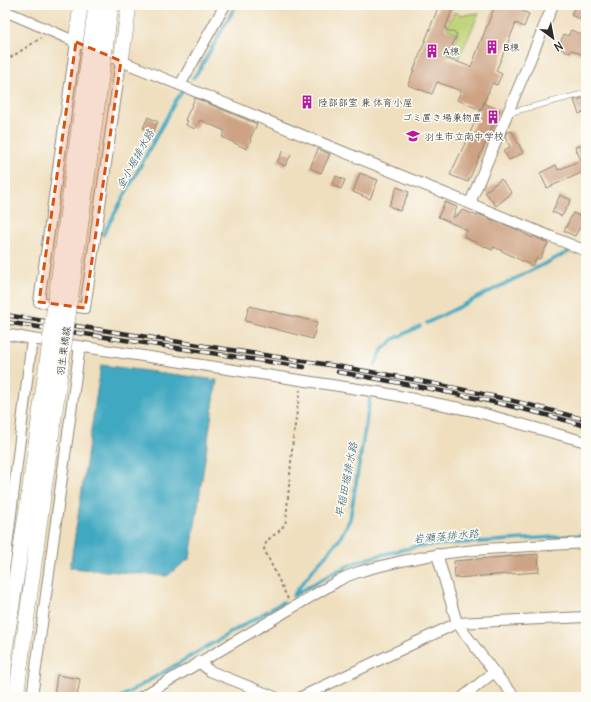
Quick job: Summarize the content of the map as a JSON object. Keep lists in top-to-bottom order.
{
  "streets": {
    "main road": ["羽生栗橋線"]
  },
  "water": ["金小堀排水路", "早稲田堀排水路", "岩瀬落排水路"],
  "places": {
    "building": [
      "B棟",
      "A棟",
      "陸部部室 兼 体育小屋",
      "ゴミ置き場兼物置"
    ],
    "school or university": ["羽生市立南中学校"]
  },
  "north": "bottom right"
}
